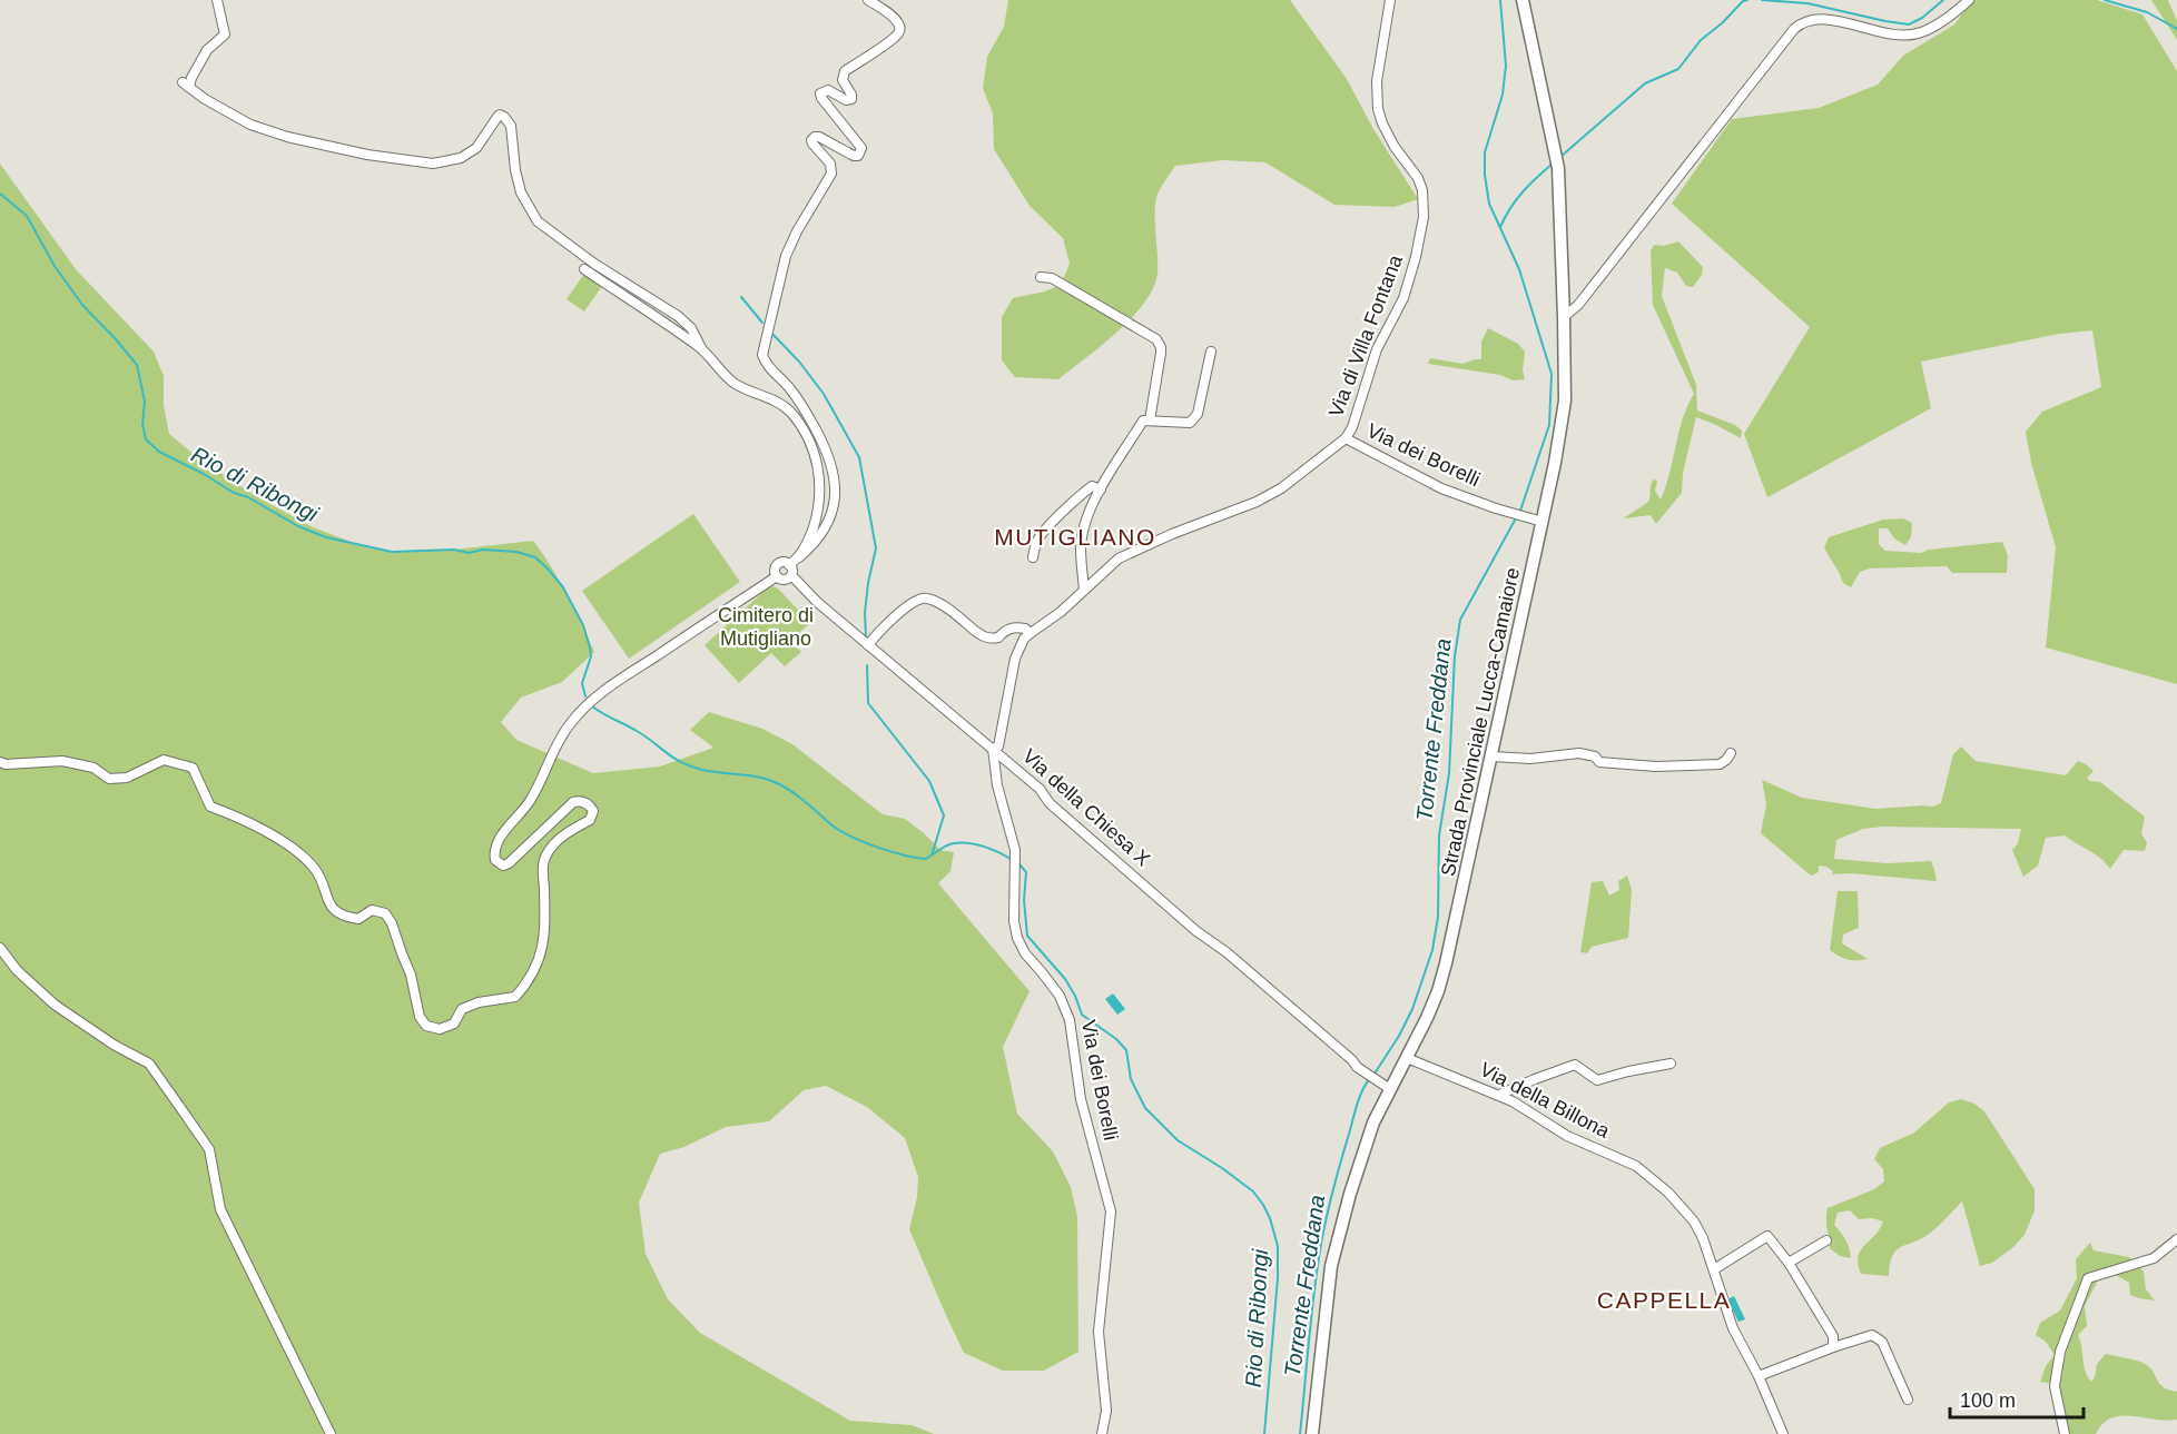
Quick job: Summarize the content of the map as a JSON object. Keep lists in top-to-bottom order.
{
  "streets": {
    "main road": ["Strada Provinciale Lucca-Camaiore"],
    "street": [
      "Via di Villa Fontana",
      "Via dei Borelli",
      "Via della Chiesa X",
      "Via della Billona"
    ]
  },
  "crossings": [
    ["Via di Villa Fontana", "Via dei Borelli"],
    ["Via di Villa Fontana", "Via della Chiesa X"],
    ["Via dei Borelli", "Strada Provinciale Lucca-Camaiore"],
    ["Via dei Borelli", "Via della Chiesa X"],
    ["Strada Provinciale Lucca-Camaiore", "Via della Chiesa X"],
    ["Strada Provinciale Lucca-Camaiore", "Via della Billona"]
  ],
  "districts": ["MUTIGLIANO", "CAPPELLA"],
  "water": ["Rio di Ribongi", "Torrente Freddana"],
  "parks": ["Cimitero di Mutigliano"],
  "scale_bar": "100 m"
}
